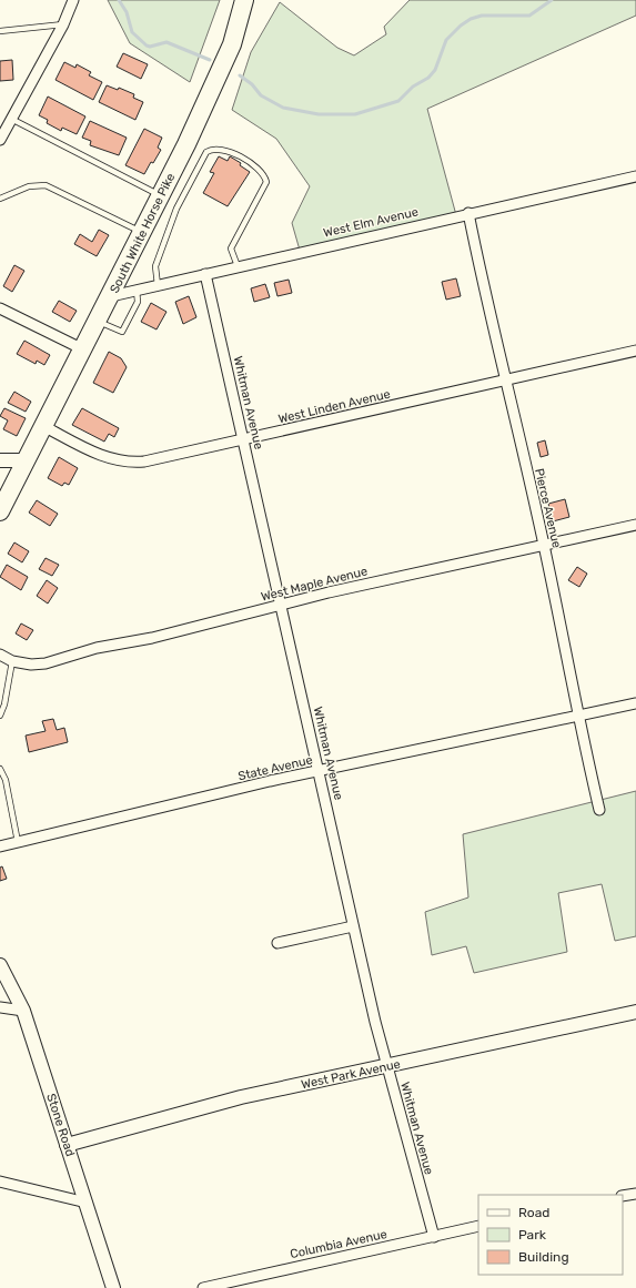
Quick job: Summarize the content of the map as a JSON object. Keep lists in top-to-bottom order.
{
  "streets": {
    "highway": ["South White Horse Pike"],
    "street": [
      "West Elm Avenue",
      "Whitman Avenue",
      "West Linden Avenue",
      "Pierce Avenue",
      "West Maple Avenue",
      "State Avenue",
      "West Park Avenue",
      "Stone Road",
      "Columbia Avenue"
    ]
  },
  "crossings": [
    ["West Elm Avenue", "South White Horse Pike"],
    ["West Elm Avenue", "Whitman Avenue"],
    ["West Elm Avenue", "Pierce Avenue"],
    ["South White Horse Pike", "West Linden Avenue"],
    ["Whitman Avenue", "West Linden Avenue"],
    ["Whitman Avenue", "West Maple Avenue"],
    ["Whitman Avenue", "State Avenue"],
    ["Whitman Avenue", "West Park Avenue"],
    ["Whitman Avenue", "Columbia Avenue"],
    ["West Linden Avenue", "Pierce Avenue"],
    ["Pierce Avenue", "West Maple Avenue"],
    ["Pierce Avenue", "State Avenue"],
    ["West Park Avenue", "Stone Road"]
  ],
  "legend": ["Road", "Park", "Building"]
}
